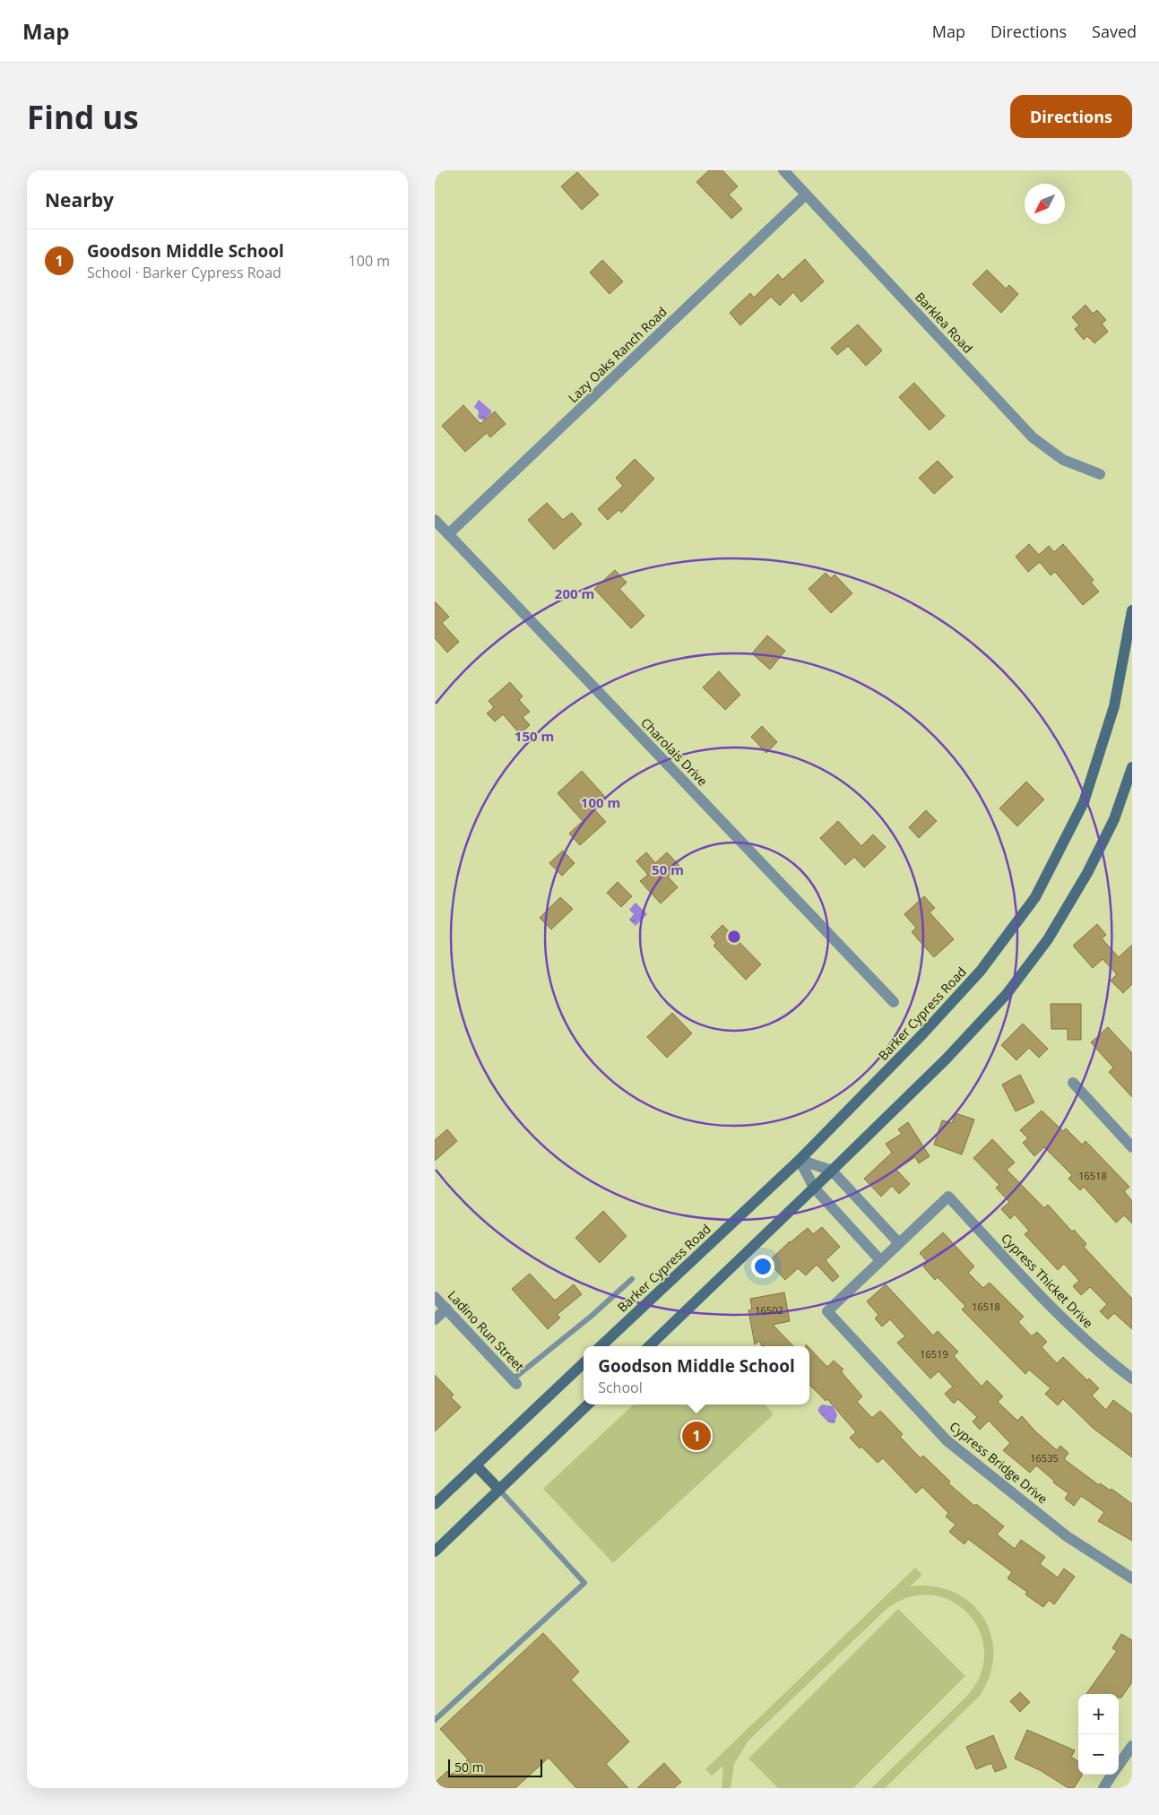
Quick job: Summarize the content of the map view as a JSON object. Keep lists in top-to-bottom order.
{
  "streets": {
    "main road": ["Barker Cypress Road"],
    "street": [
      "Barklea Road",
      "Lazy Oaks Ranch Road",
      "Charolais Drive",
      "Cypress Thicket Drive",
      "Ladino Run Street",
      "Cypress Bridge Drive"
    ]
  },
  "crossings": [
    ["Barklea Road", "Lazy Oaks Ranch Road"],
    ["Lazy Oaks Ranch Road", "Charolais Drive"]
  ],
  "house_numbers": [
    "16518",
    "16518",
    "16502",
    "16519",
    "16535"
  ],
  "scale_bar": "50 m",
  "north": "bottom left",
  "page": {
    "header": "Map",
    "nav": ["Map", "Directions", "Saved"],
    "buttons": "Directions",
    "title": "Find us",
    "heading": "Nearby",
    "list": [
      {
        "mark": "1",
        "name": "Goodson Middle School",
        "note": "School · Barker Cypress Road",
        "value": "100 m"
      }
    ],
    "popup": ["Goodson Middle School", "School"],
    "pins": "1",
    "map_buttons": ["+", "−"],
    "scale": "50 m"
  },
  "rings": [
    "200 m",
    "150 m",
    "100 m",
    "50 m"
  ]
}
